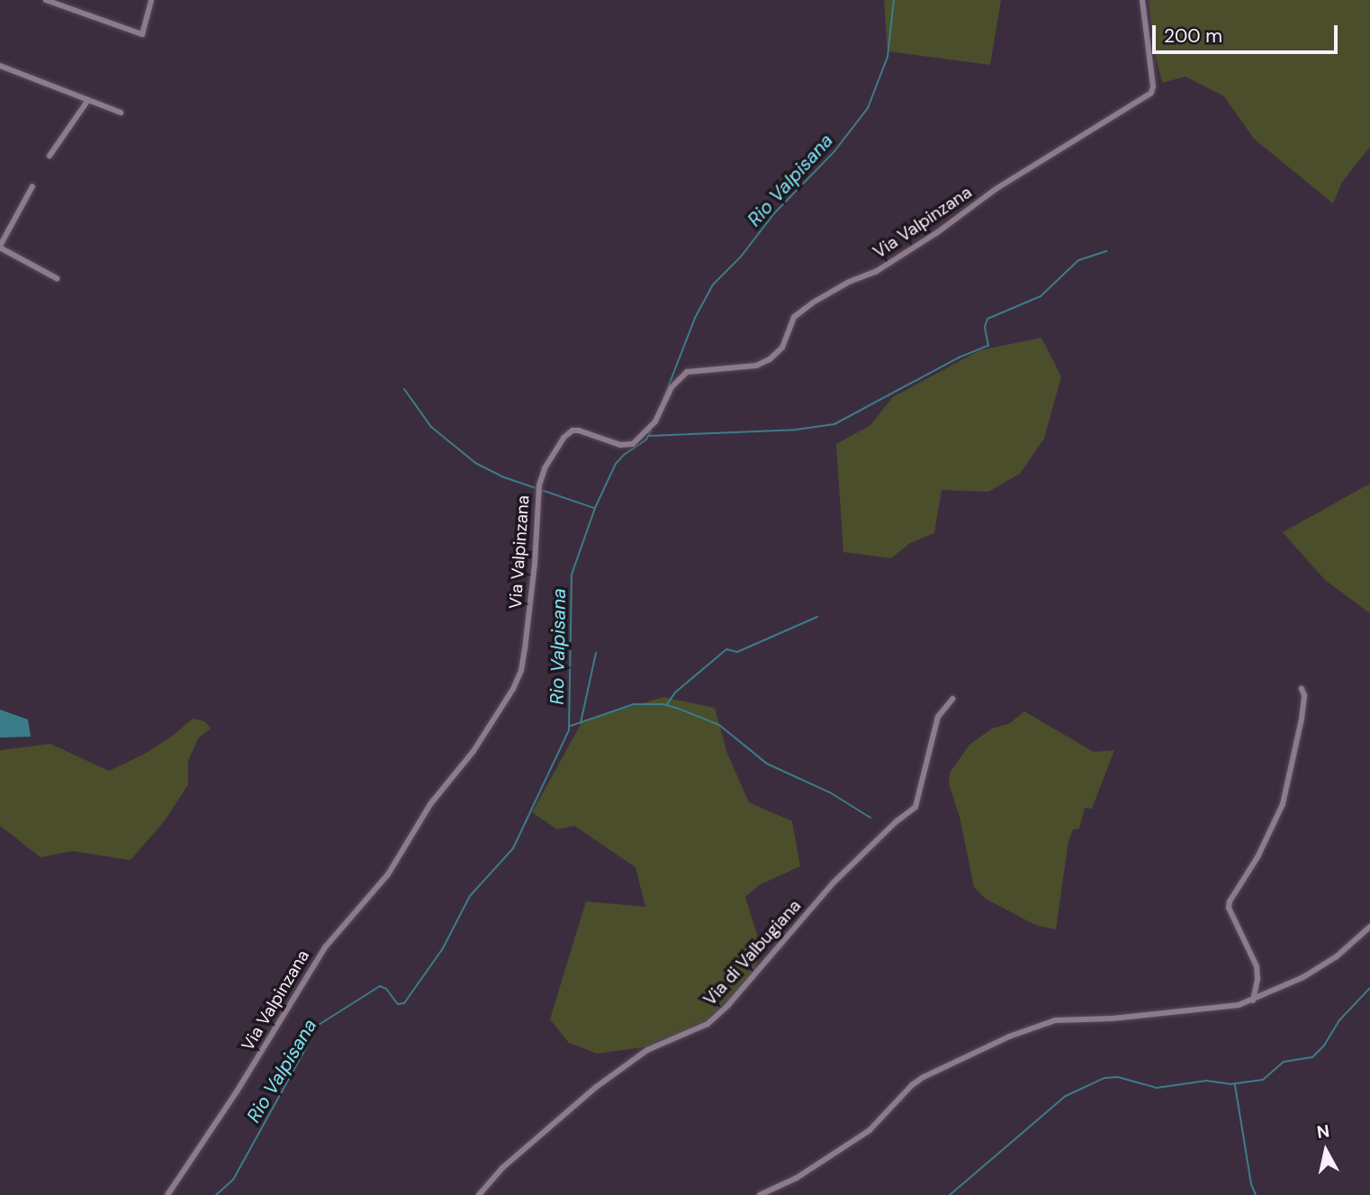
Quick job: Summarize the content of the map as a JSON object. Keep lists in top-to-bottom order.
{
  "streets": {
    "street": ["Via Valpinzana", "Via di Valbugiana"]
  },
  "water": ["Rio Valpisana"],
  "scale_bar": "200 m",
  "north": "top"
}
